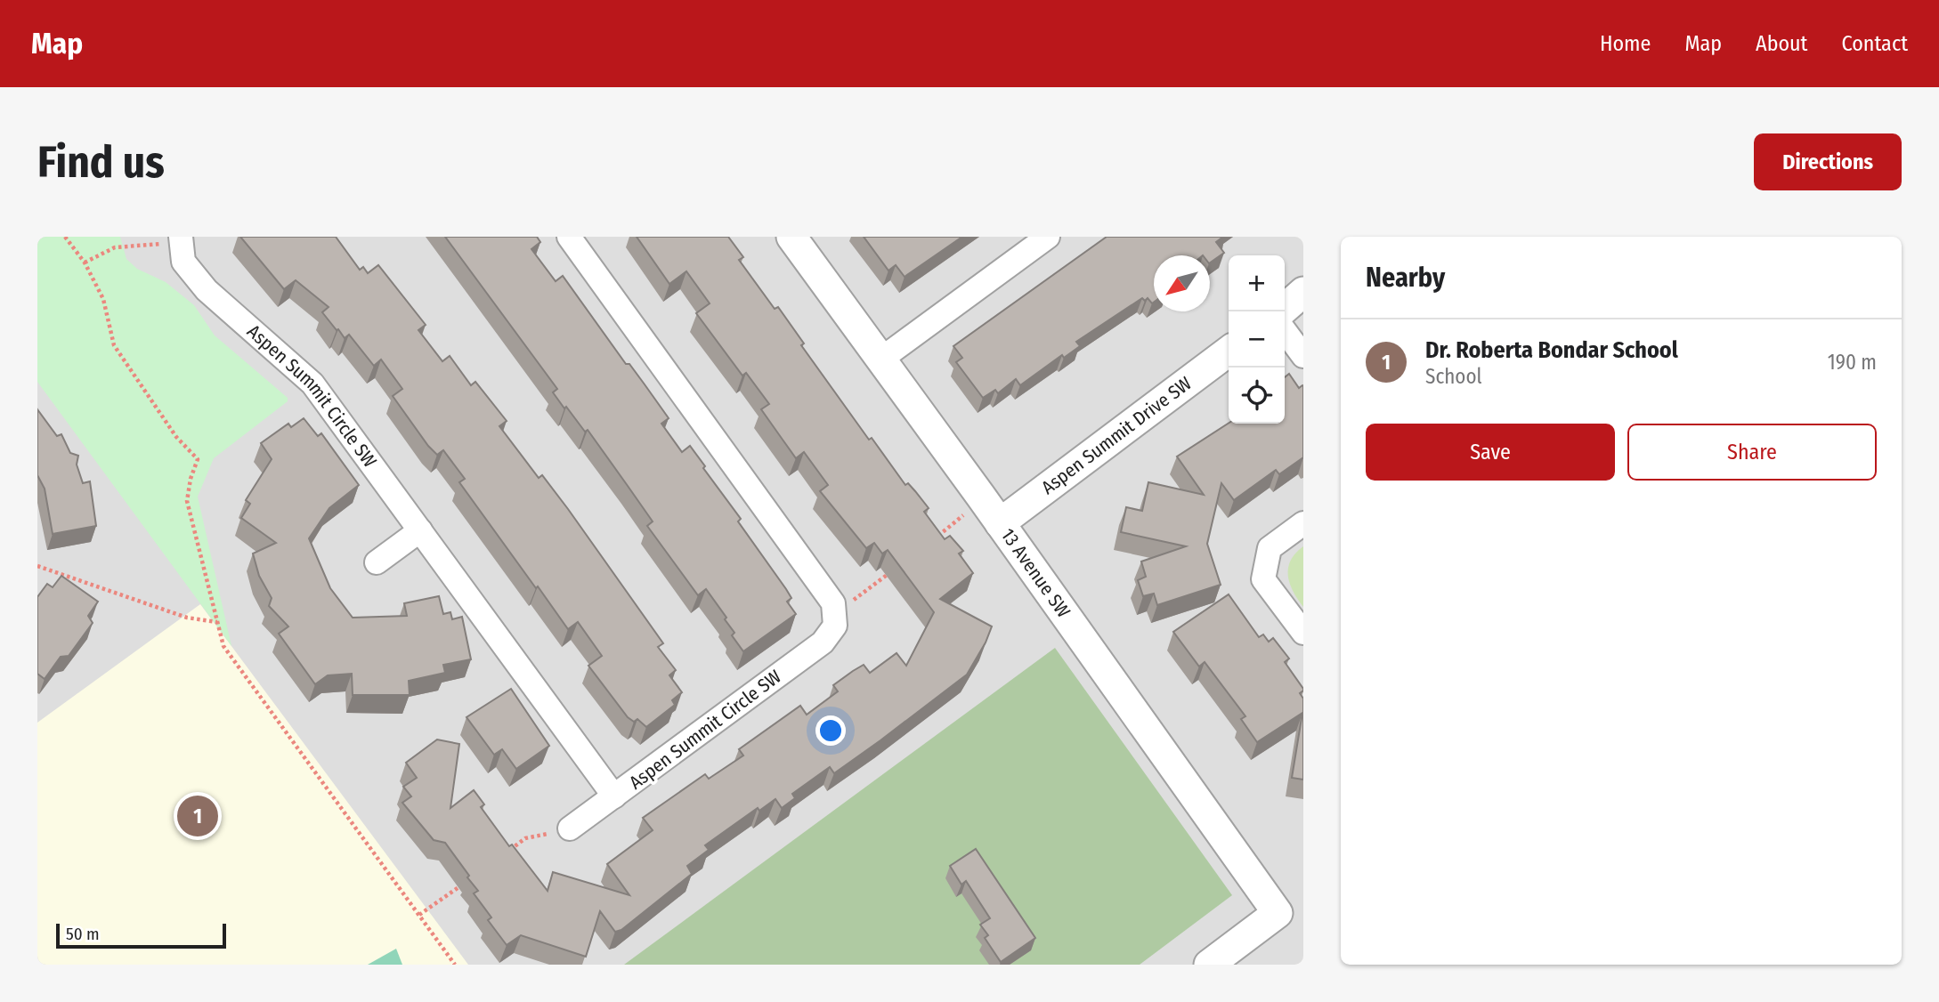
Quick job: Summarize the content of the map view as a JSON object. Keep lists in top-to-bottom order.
{
  "streets": {
    "street": ["Aspen Summit Circle SW", "Aspen Summit Drive SW", "13 Avenue SW"]
  },
  "crossings": [
    ["Aspen Summit Drive SW", "13 Avenue SW"]
  ],
  "scale_bar": "50 m",
  "north": "bottom left",
  "page": {
    "header": "Map",
    "nav": [
      "Home",
      "Map",
      "About",
      "Contact"
    ],
    "buttons": [
      "Directions",
      ["Save", "Share"]
    ],
    "title": "Find us",
    "heading": "Nearby",
    "map_buttons": ["+", "−"],
    "list": [
      {
        "mark": "1",
        "name": "Dr. Roberta Bondar School",
        "note": "School",
        "value": "190 m"
      }
    ],
    "pins": "1",
    "scale": "50 m"
  }
}
